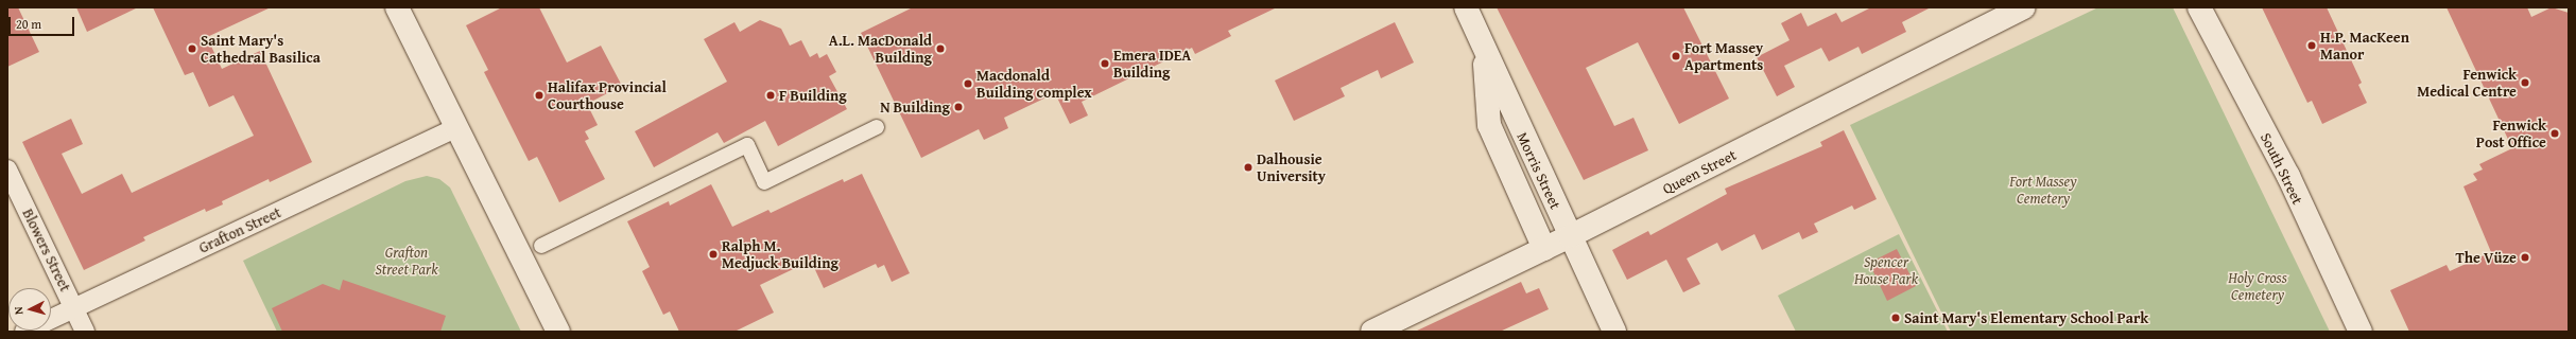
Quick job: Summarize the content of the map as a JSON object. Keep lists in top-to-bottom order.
{
  "streets": {
    "street": [
      "South Street",
      "Morris Street",
      "Queen Street",
      "Grafton Street",
      "Blowers Street"
    ]
  },
  "crossings": [
    ["Morris Street", "Queen Street"],
    ["Grafton Street", "Blowers Street"]
  ],
  "parks": [
    "Fort Massey Cemetery",
    "Grafton Street Park",
    "Spencer House Park",
    "Holy Cross Cemetery"
  ],
  "places": [
    "H.P. MacKeen Manor",
    "Saint Mary's Cathedral Basilica",
    "A.L. MacDonald Building",
    "Fort Massey Apartments",
    "Emera IDEA Building",
    "Fenwick Medical Centre",
    "Macdonald Building complex",
    "Halifax Provincial Courthouse",
    "F Building",
    "N Building",
    "Fenwick Post Office",
    "Dalhousie University",
    "Ralph M. Medjuck Building",
    "The Vüze",
    "Saint Mary's Elementary School Park"
  ],
  "scale_bar": "20 m",
  "north": "left"
}
